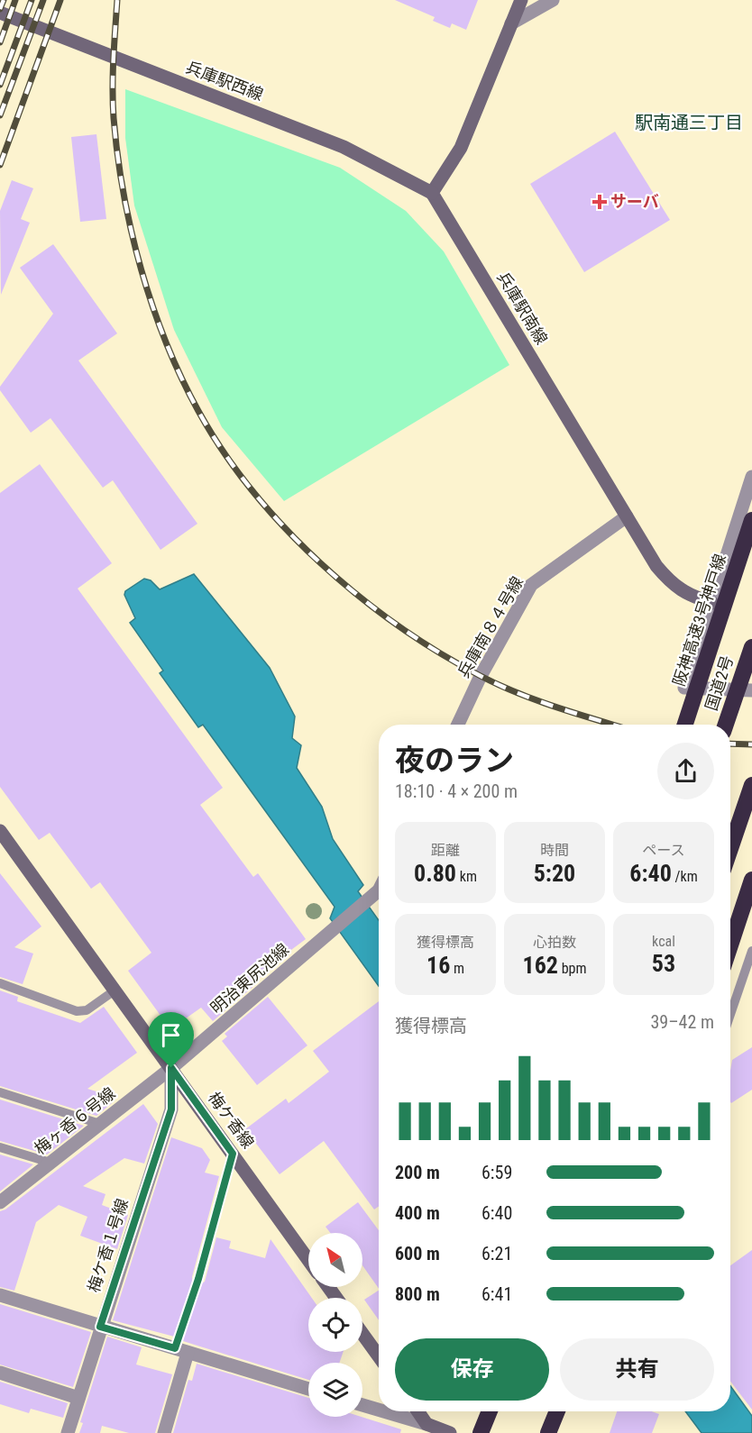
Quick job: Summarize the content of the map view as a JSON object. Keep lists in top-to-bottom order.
{
  "streets": {
    "highway": ["阪神高速3号神戸線", "国道2号"],
    "street": [
      "兵庫駅西線",
      "兵庫駅南線",
      "兵庫南８４号線",
      "明治東尻池線",
      "梅ケ香線",
      "梅ヶ香６号線",
      "梅ケ香１号線"
    ]
  },
  "crossings": [
    ["兵庫駅西線", "兵庫駅南線"],
    ["兵庫駅南線", "兵庫南８４号線"],
    ["明治東尻池線", "梅ケ香線"],
    ["明治東尻池線", "梅ヶ香６号線"],
    ["明治東尻池線", "梅ケ香１号線"],
    ["梅ケ香線", "梅ヶ香６号線"],
    ["梅ケ香線", "梅ケ香１号線"],
    ["梅ヶ香６号線", "梅ケ香１号線"]
  ],
  "districts": ["駅南通三丁目"],
  "places": {
    "health": ["サーバ"]
  },
  "north": "top left",
  "page": {
    "heading": ["夜のラン", "18:10 · 4 × 200 m"],
    "stats": [
      ["距離", "0.80 km"],
      ["時間", "5:20"],
      ["ペース", "6:40 /km"],
      ["獲得標高", "16 m"],
      ["心拍数", "162 bpm"],
      ["kcal", "53"]
    ],
    "chart": ["獲得標高", "39–42 m"],
    "list": [
      {
        "name": "200 m",
        "note": "6:59"
      },
      {
        "name": "400 m",
        "note": "6:40"
      },
      {
        "name": "600 m",
        "note": "6:21"
      },
      {
        "name": "800 m",
        "note": "6:41"
      }
    ],
    "buttons": ["保存", "共有"]
  }
}
